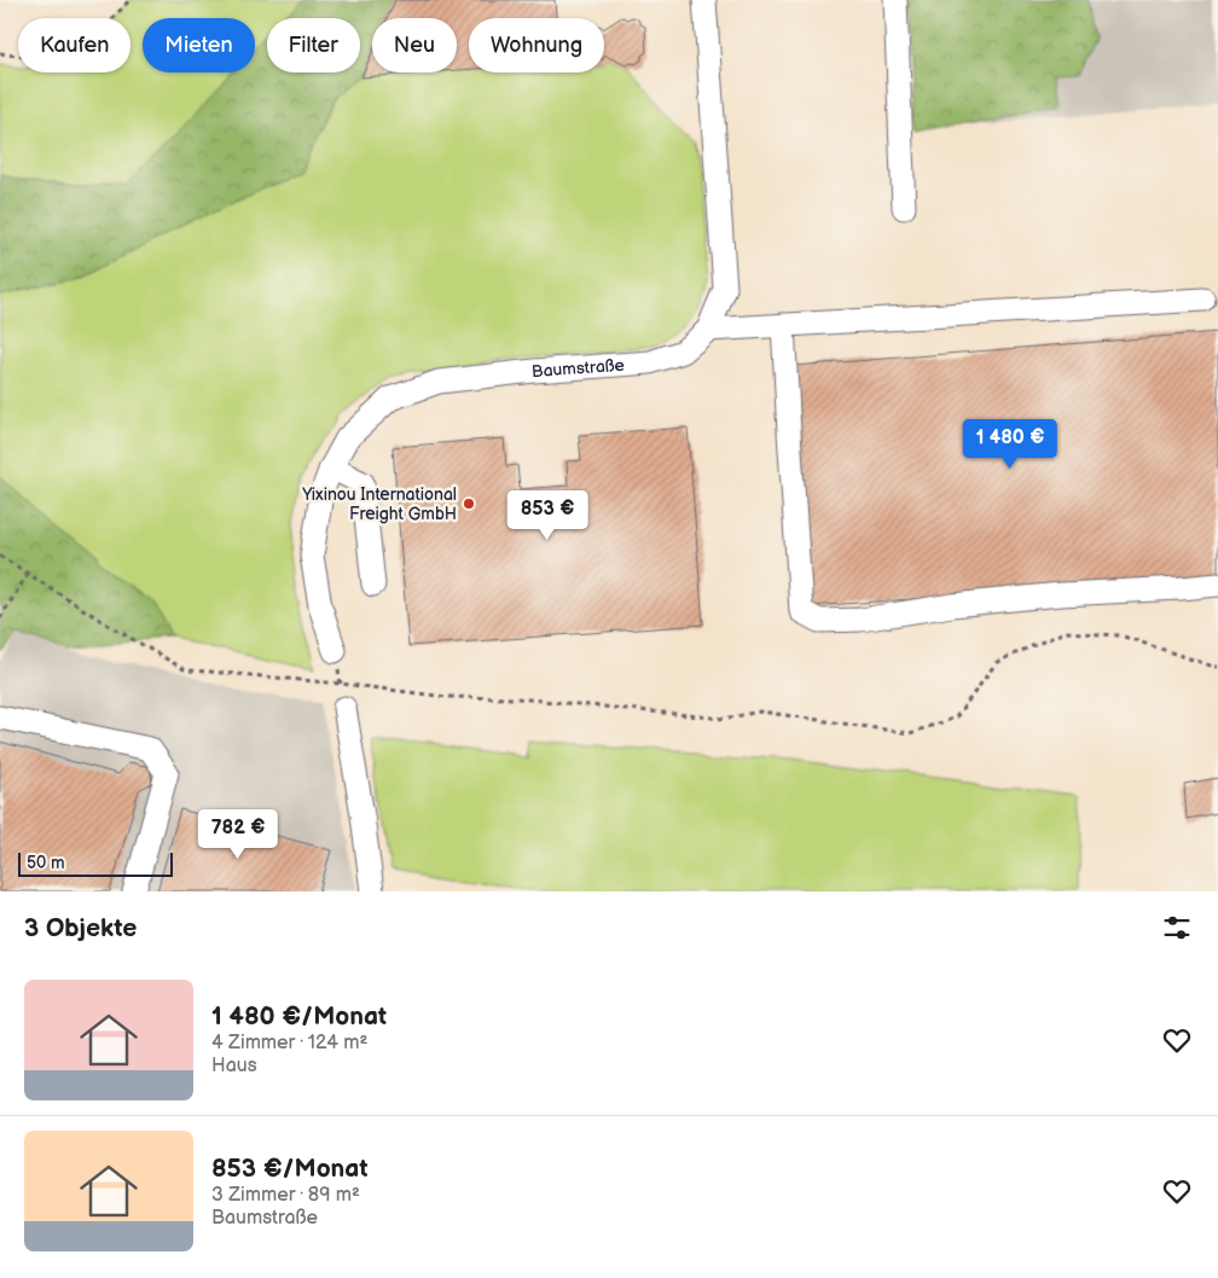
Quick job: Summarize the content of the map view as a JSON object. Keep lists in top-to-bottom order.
{
  "streets": {
    "street": ["Baumstraße"]
  },
  "places": ["Yixinou International Freight GmbH"],
  "scale_bar": "50 m",
  "page": {
    "chip": [
      "Kaufen",
      "Mieten",
      "Filter",
      "Neu",
      "Wohnung"
    ],
    "price": ["1 480 €", "853 €", "782 €"],
    "scale": "50 m",
    "heading": "3 Objekte",
    "list": [
      {
        "name": "1 480 €/Monat",
        "note": "4 Zimmer · 124 m² · Haus"
      },
      {
        "name": "853 €/Monat",
        "note": "3 Zimmer · 89 m² · Baumstraße"
      }
    ]
  }
}
